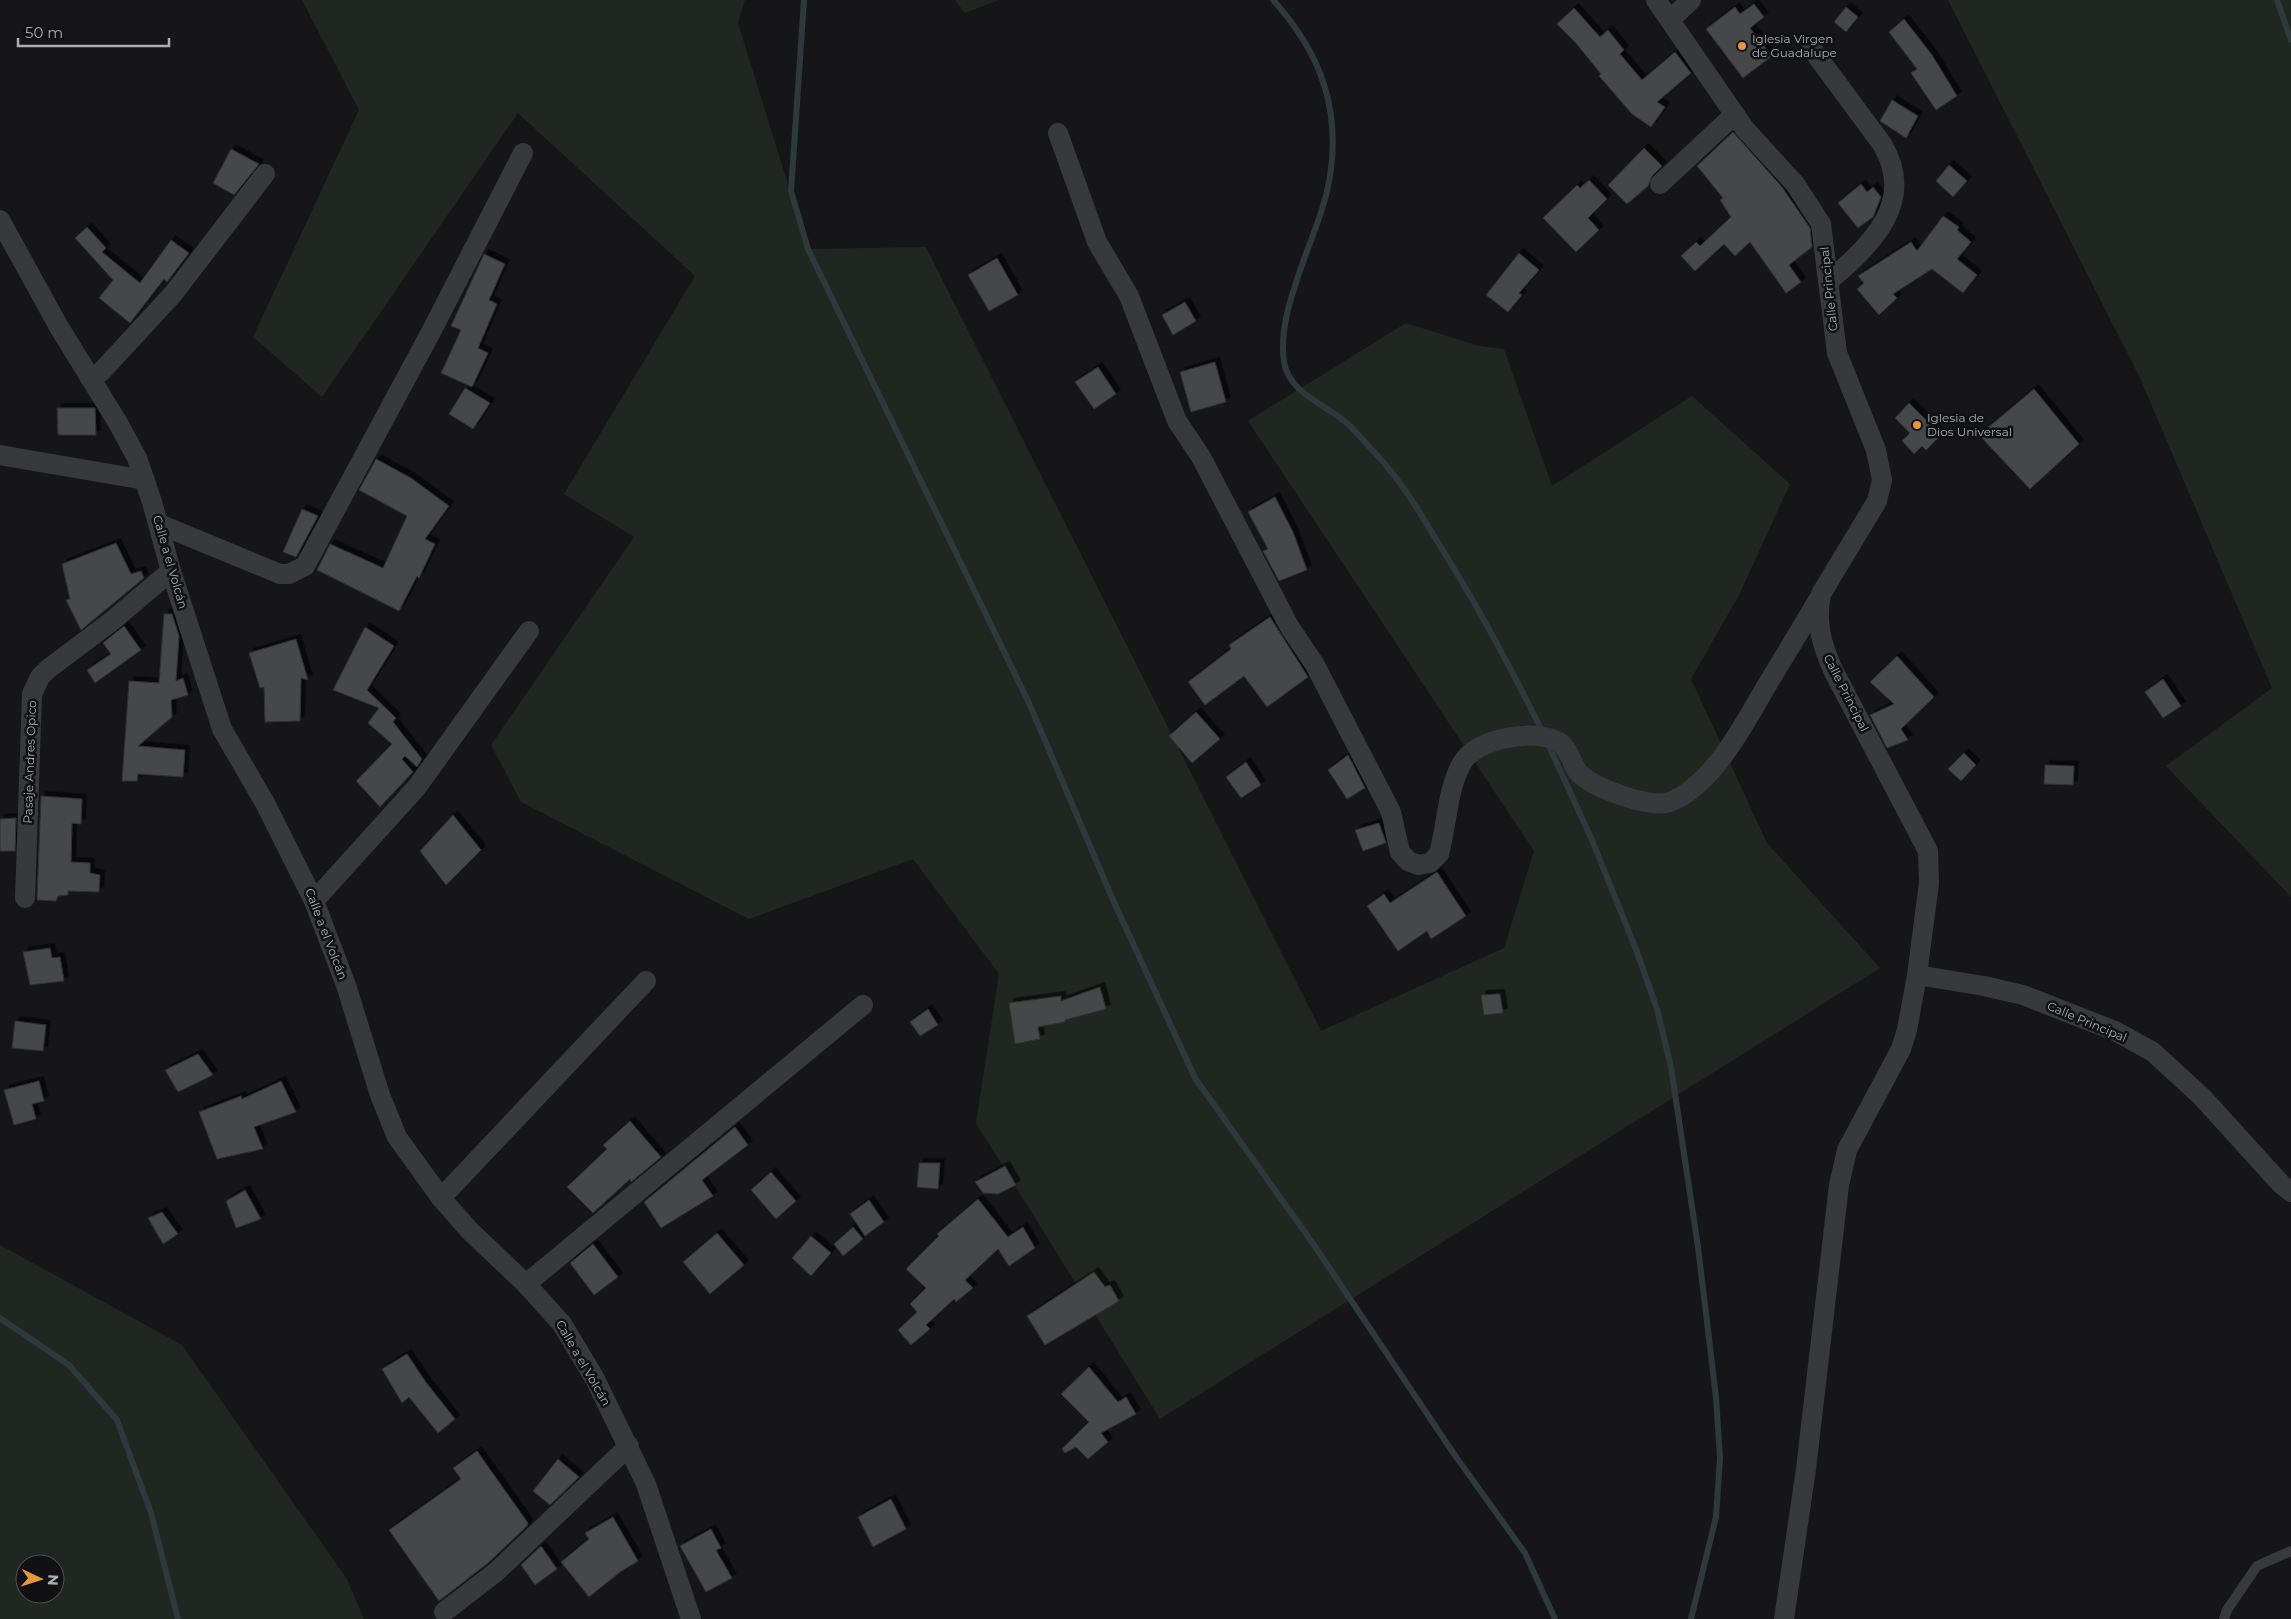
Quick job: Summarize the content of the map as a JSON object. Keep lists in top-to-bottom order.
{
  "streets": {
    "street": ["Calle Principal", "Calle a el Volcán", "Pasaje Andres Opico"]
  },
  "crossings": [
    ["Calle a el Volcán", "Pasaje Andres Opico"]
  ],
  "places": ["Iglesia Virgen de Guadalupe", "Iglesia de Dios Universal"],
  "scale_bar": "50 m",
  "north": "right"
}
